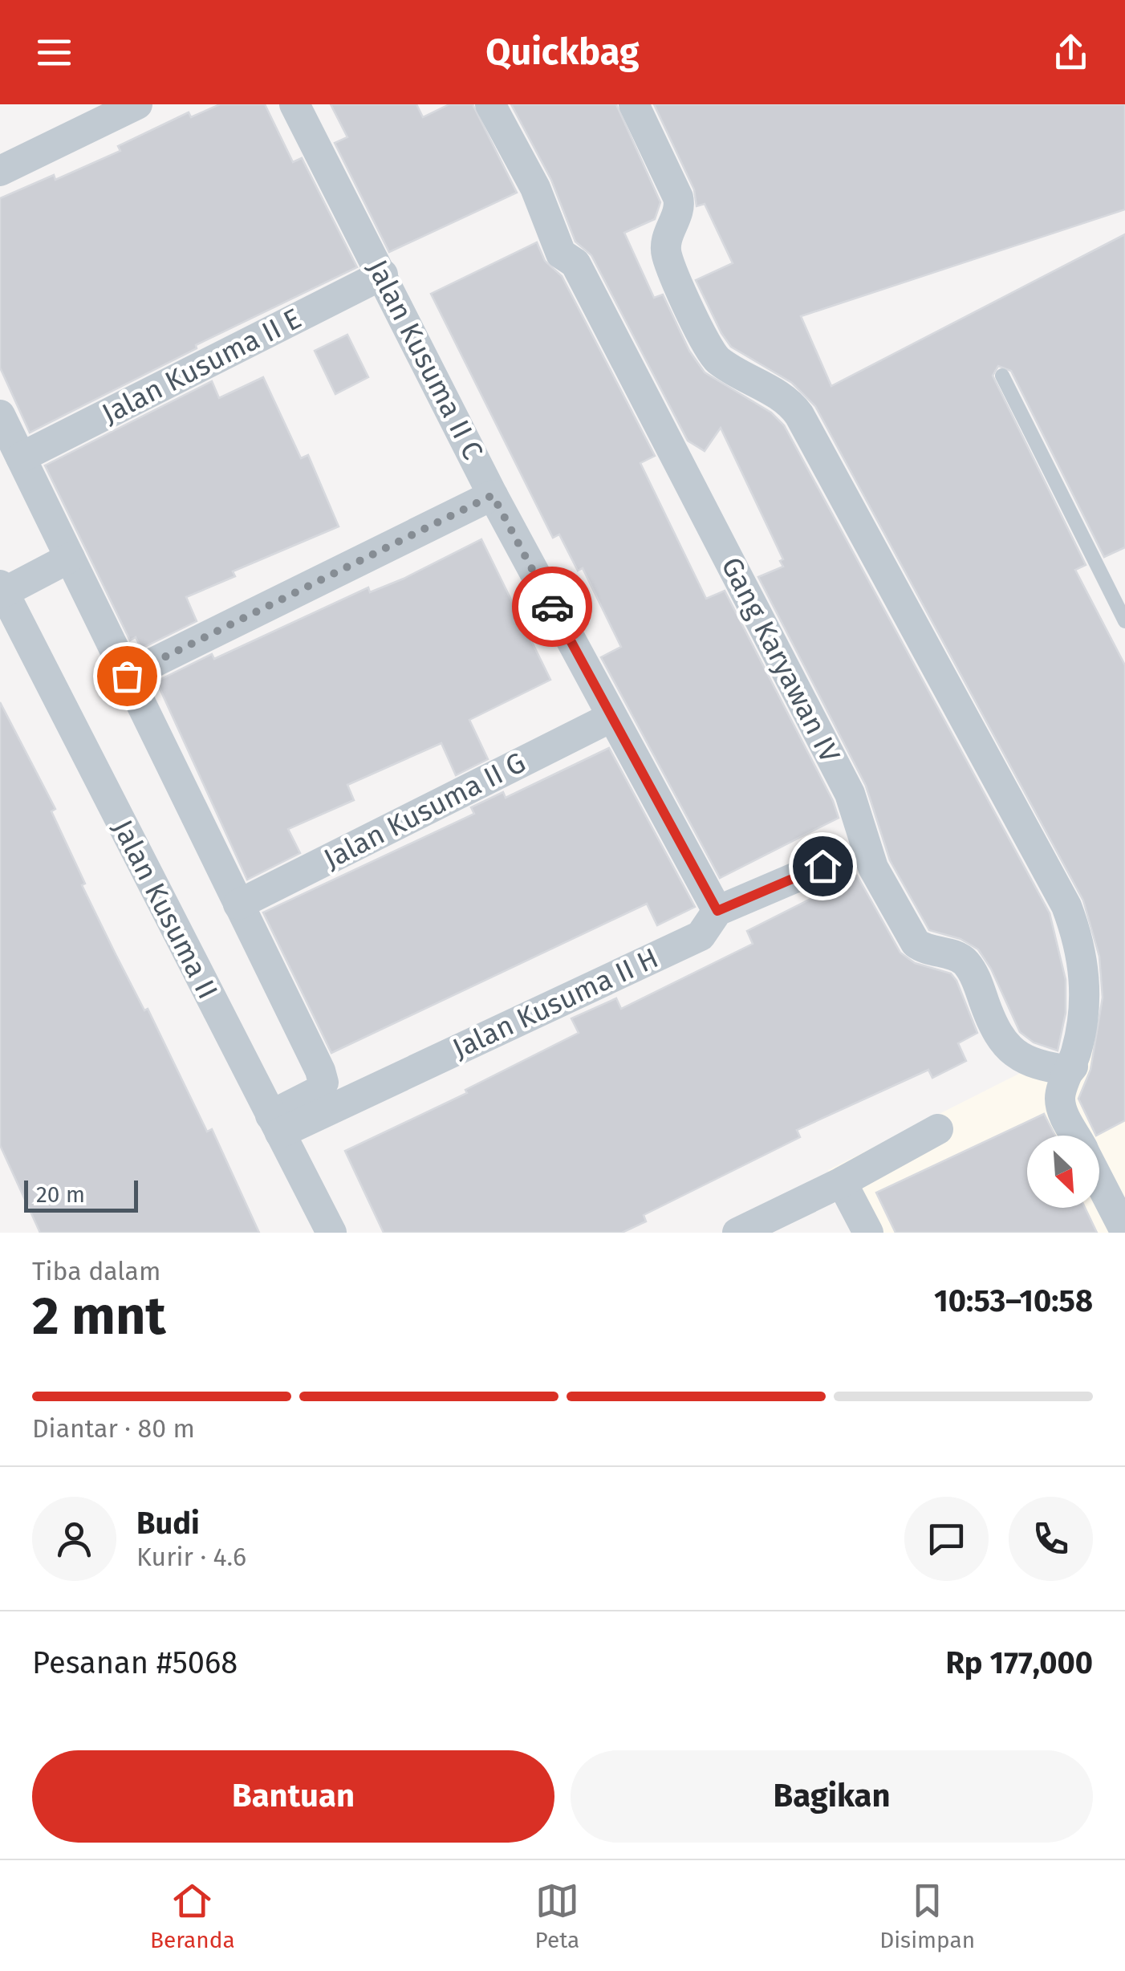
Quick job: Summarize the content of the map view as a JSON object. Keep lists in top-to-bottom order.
{
  "streets": {
    "street": [
      "Jalan Kusuma II C",
      "Jalan Kusuma II E",
      "Gang Karyawan IV",
      "Jalan Kusuma II G",
      "Jalan Kusuma II",
      "Jalan Kusuma II H"
    ]
  },
  "crossings": [
    ["Jalan Kusuma II C", "Jalan Kusuma II E"],
    ["Jalan Kusuma II C", "Jalan Kusuma II G"],
    ["Jalan Kusuma II C", "Jalan Kusuma II H"],
    ["Jalan Kusuma II", "Jalan Kusuma II H"]
  ],
  "scale_bar": "20 m",
  "north": "bottom right",
  "page": {
    "header": "Quickbag",
    "scale": "20 m",
    "heading": ["2 mnt", "Tiba dalam", "10:53–10:58"],
    "panel": [
      "Budi",
      "Kurir · 4.6",
      "Pesanan #5068",
      "Rp 177,000"
    ],
    "bar": "Diantar · 80 m",
    "buttons": ["Bantuan", "Bagikan"],
    "tabs": ["Beranda", "Peta", "Disimpan"]
  }
}
